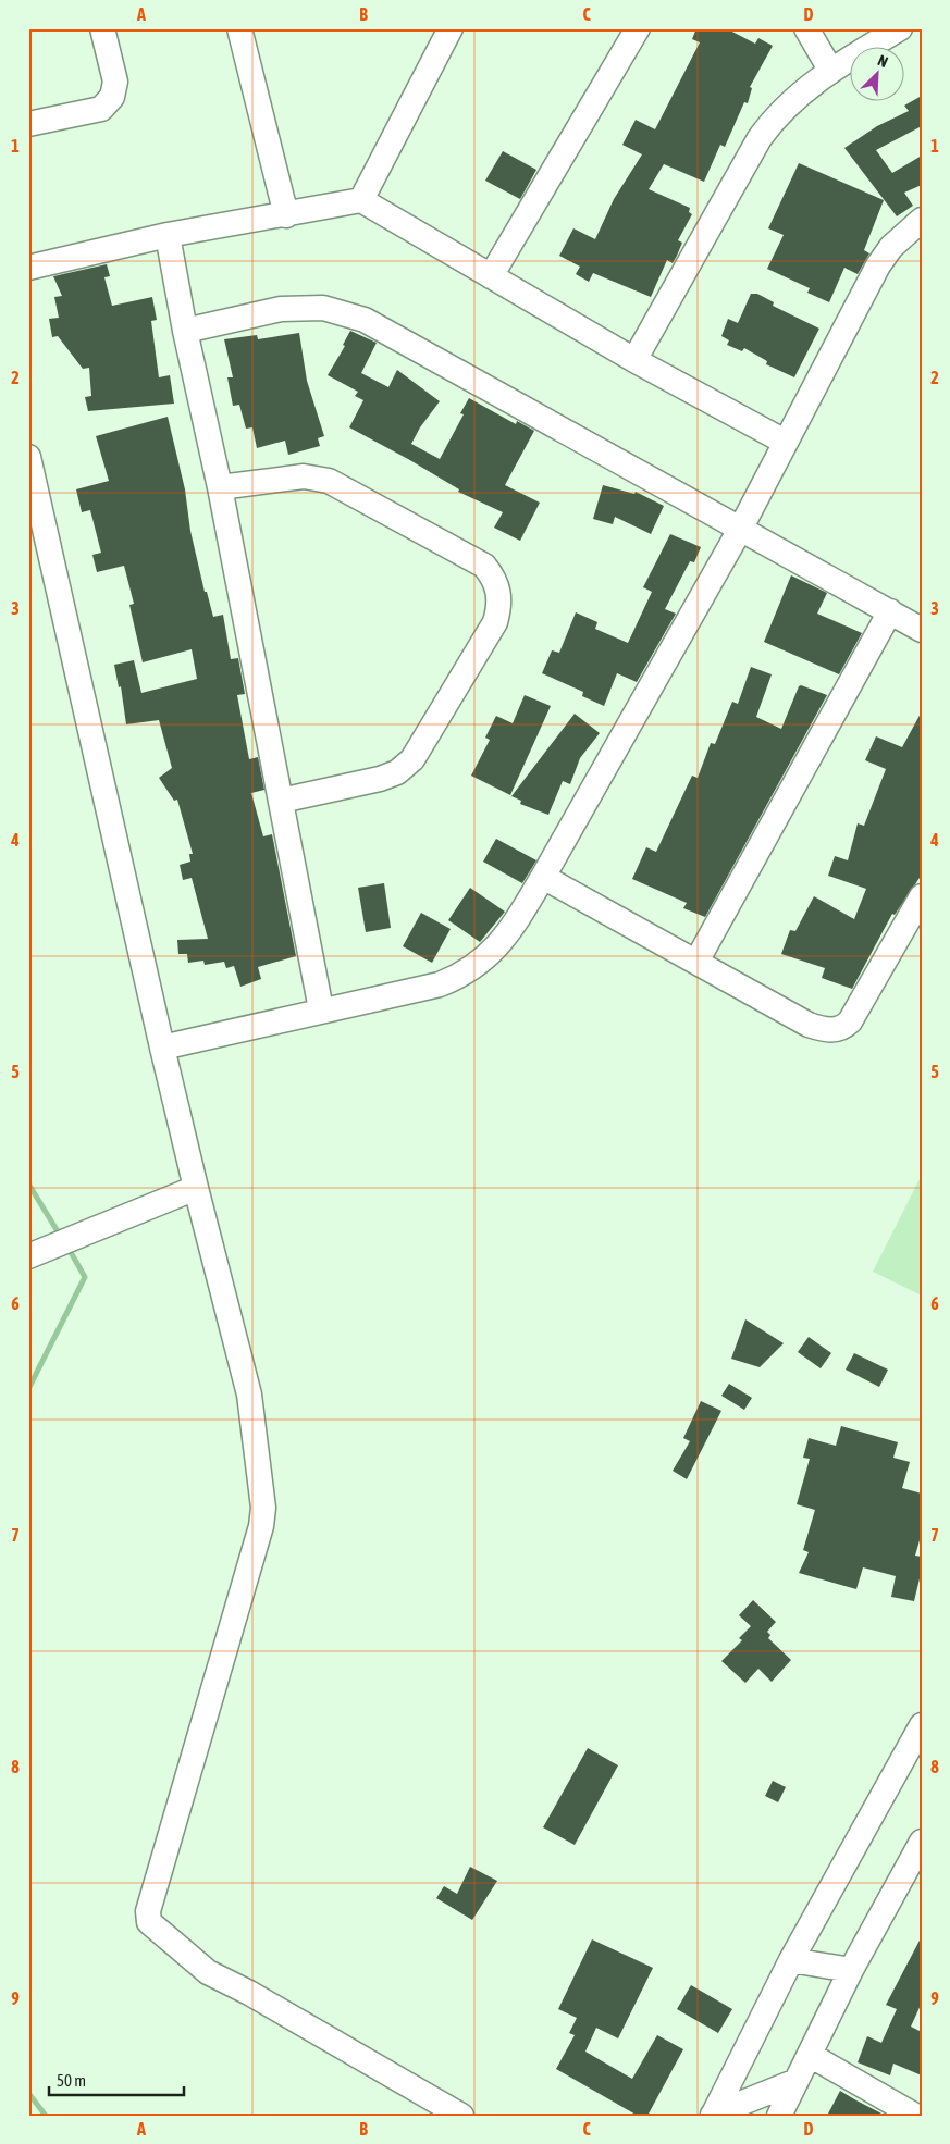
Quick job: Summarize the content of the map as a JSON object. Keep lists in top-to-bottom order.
{
  "scale_bar": "50 m",
  "north": "top right",
  "grid": {
    "columns": [
      "A",
      "B",
      "C",
      "D"
    ],
    "rows": [
      "1",
      "2",
      "3",
      "4",
      "5",
      "6",
      "7",
      "8",
      "9"
    ]
  }
}
